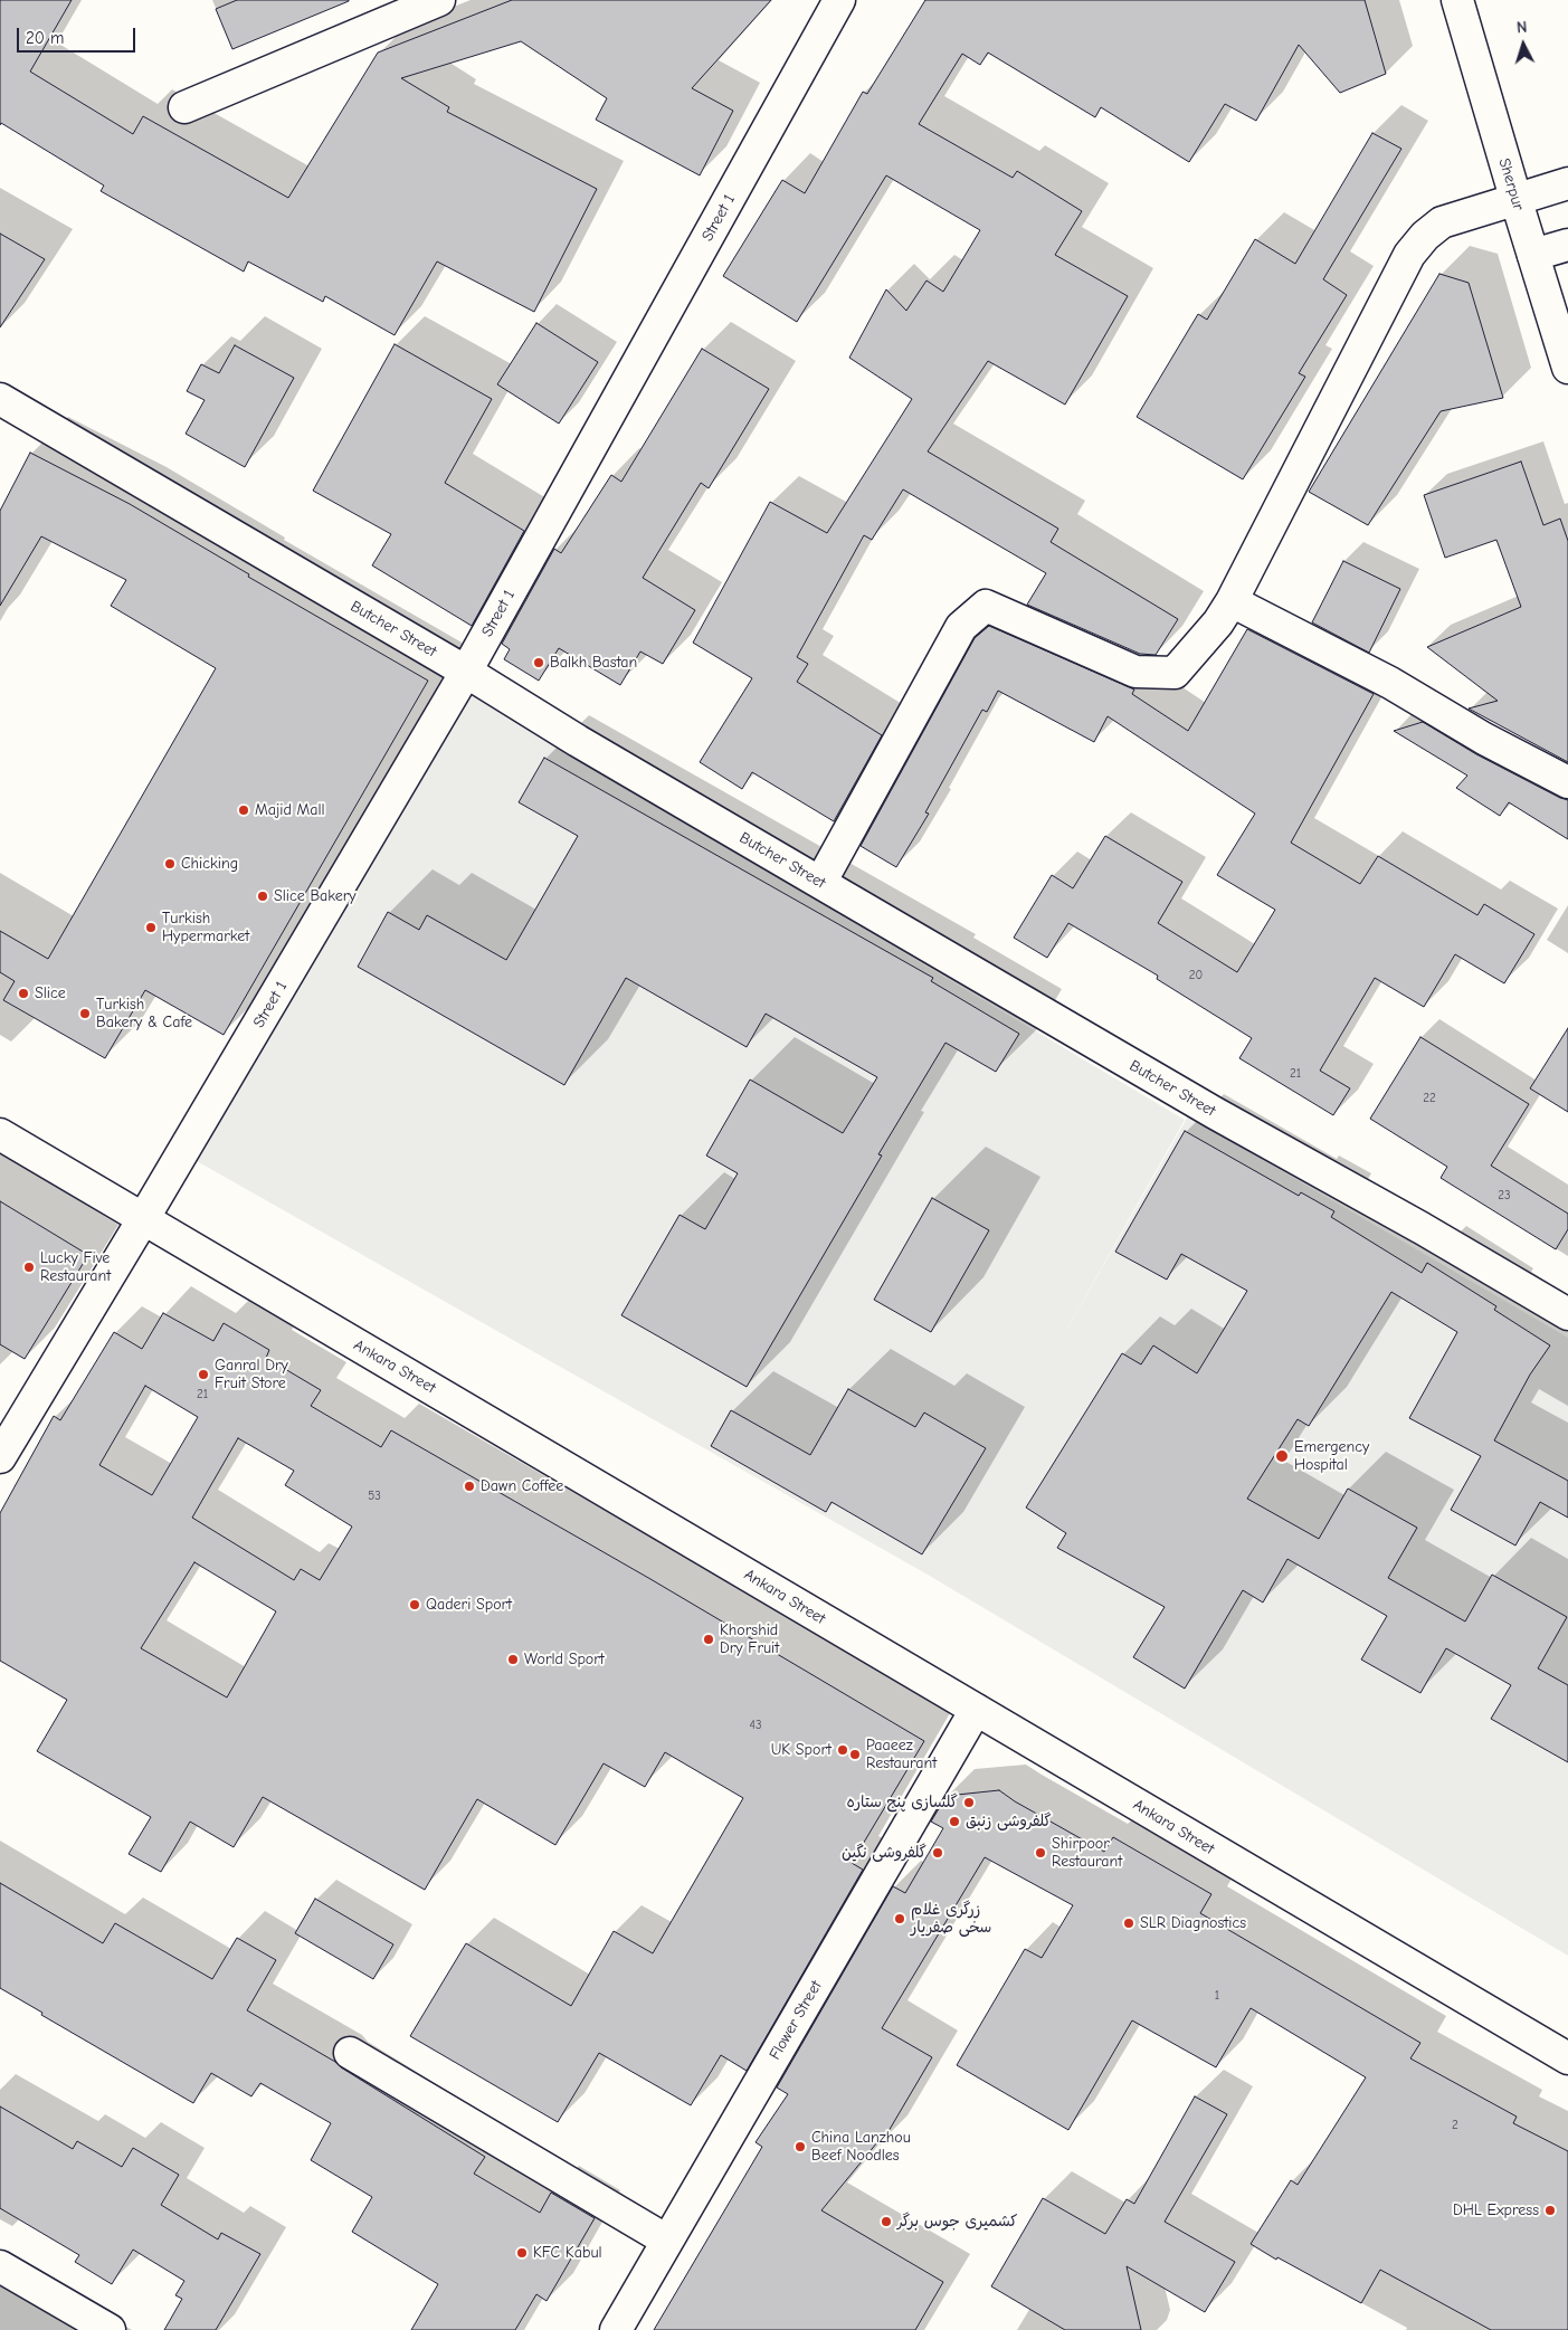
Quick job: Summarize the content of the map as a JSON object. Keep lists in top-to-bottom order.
{
  "streets": {
    "street": [
      "Sherpur",
      "Street 1",
      "Butcher Street",
      "Ankara Street",
      "Flower Street"
    ]
  },
  "crossings": [
    ["Street 1", "Butcher Street"],
    ["Street 1", "Ankara Street"],
    ["Ankara Street", "Flower Street"]
  ],
  "places": [
    "Balkh Bastan",
    "Majid Mall",
    "Chicking",
    "Slice Bakery",
    "Turkish Hypermarket",
    "Slice",
    "Turkish Bakery & Cafe",
    "Lucky Five Restaurant",
    "Ganral Dry Fruit Store",
    "Emergency Hospital",
    "Dawn Coffee",
    "Qaderi Sport",
    "Khorshid Dry Fruit",
    "World Sport",
    "UK Sport",
    "Paaeez Restaurant",
    "گلسازی پنج ستاره",
    "گلفروشی زنبق",
    "گلفروشی نگین",
    "Shirpoor Restaurant",
    "زرگری غلام سخی صفریار",
    "SLR Diagnostics",
    "China Lanzhou Beef Noodles",
    "DHL Express",
    "کشمیری جوس برگر",
    "KFC Kabul"
  ],
  "house_numbers": [
    "20",
    "21",
    "22",
    "23",
    "21",
    "53",
    "43",
    "1",
    "2"
  ],
  "scale_bar": "20 m",
  "north": "top"
}
